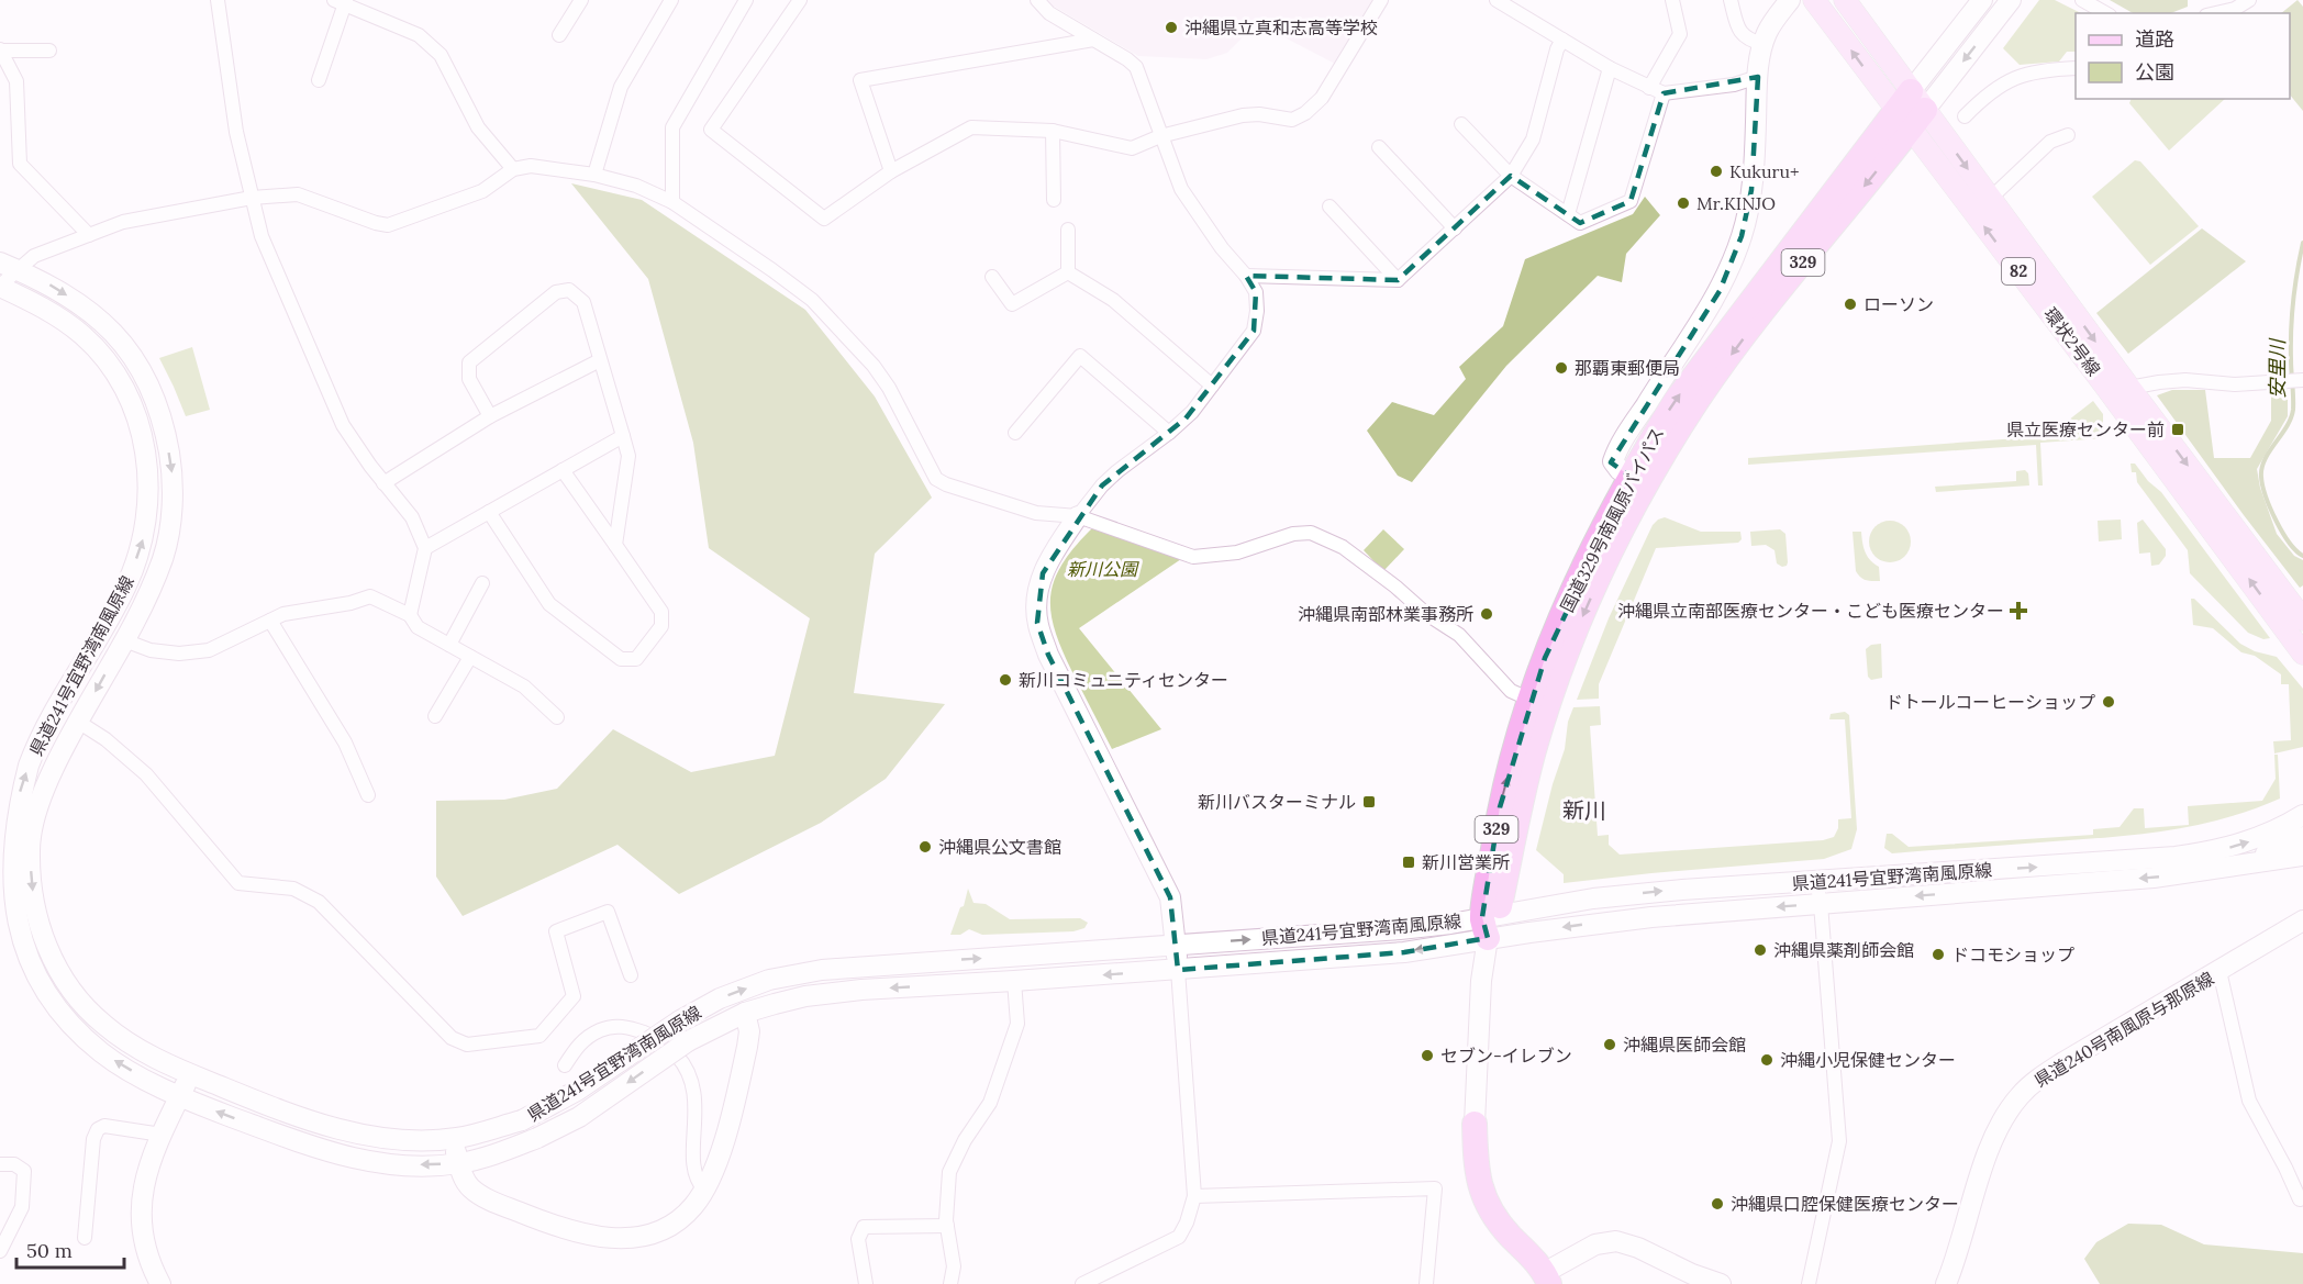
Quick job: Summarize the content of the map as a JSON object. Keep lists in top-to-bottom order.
{
  "streets": {
    "highway": ["329", "国道329号南風原バイパス"],
    "main road": [
      "82",
      "環状2号線",
      "県道241号宜野湾南風原線",
      "県道240号南風原与那原線"
    ]
  },
  "crossings": [
    ["環状2号線", "国道329号南風原バイパス"],
    ["国道329号南風原バイパス", "県道241号宜野湾南風原線"]
  ],
  "districts": ["新川"],
  "water": ["安里川"],
  "parks": ["新川公園"],
  "places": {
    "other": [
      "沖縄県立真和志高等学校",
      "Kukuru+",
      "Mr.KINJO",
      "ローソン",
      "那覇東郵便局",
      "沖縄県南部林業事務所",
      "新川コミュニティセンター",
      "ドトールコーヒーショップ",
      "沖縄県公文書館",
      "沖縄県薬剤師会館",
      "ドコモショップ",
      "沖縄県医師会館",
      "セブン-イレブン",
      "沖縄小児保健センター",
      "沖縄県口腔保健医療センター"
    ],
    "transit": ["県立医療センター前", "新川バスターミナル", "新川営業所"],
    "health": ["沖縄県立南部医療センター・こども医療センター"]
  },
  "legend": ["道路", "公園"],
  "scale_bar": "50 m"
}
